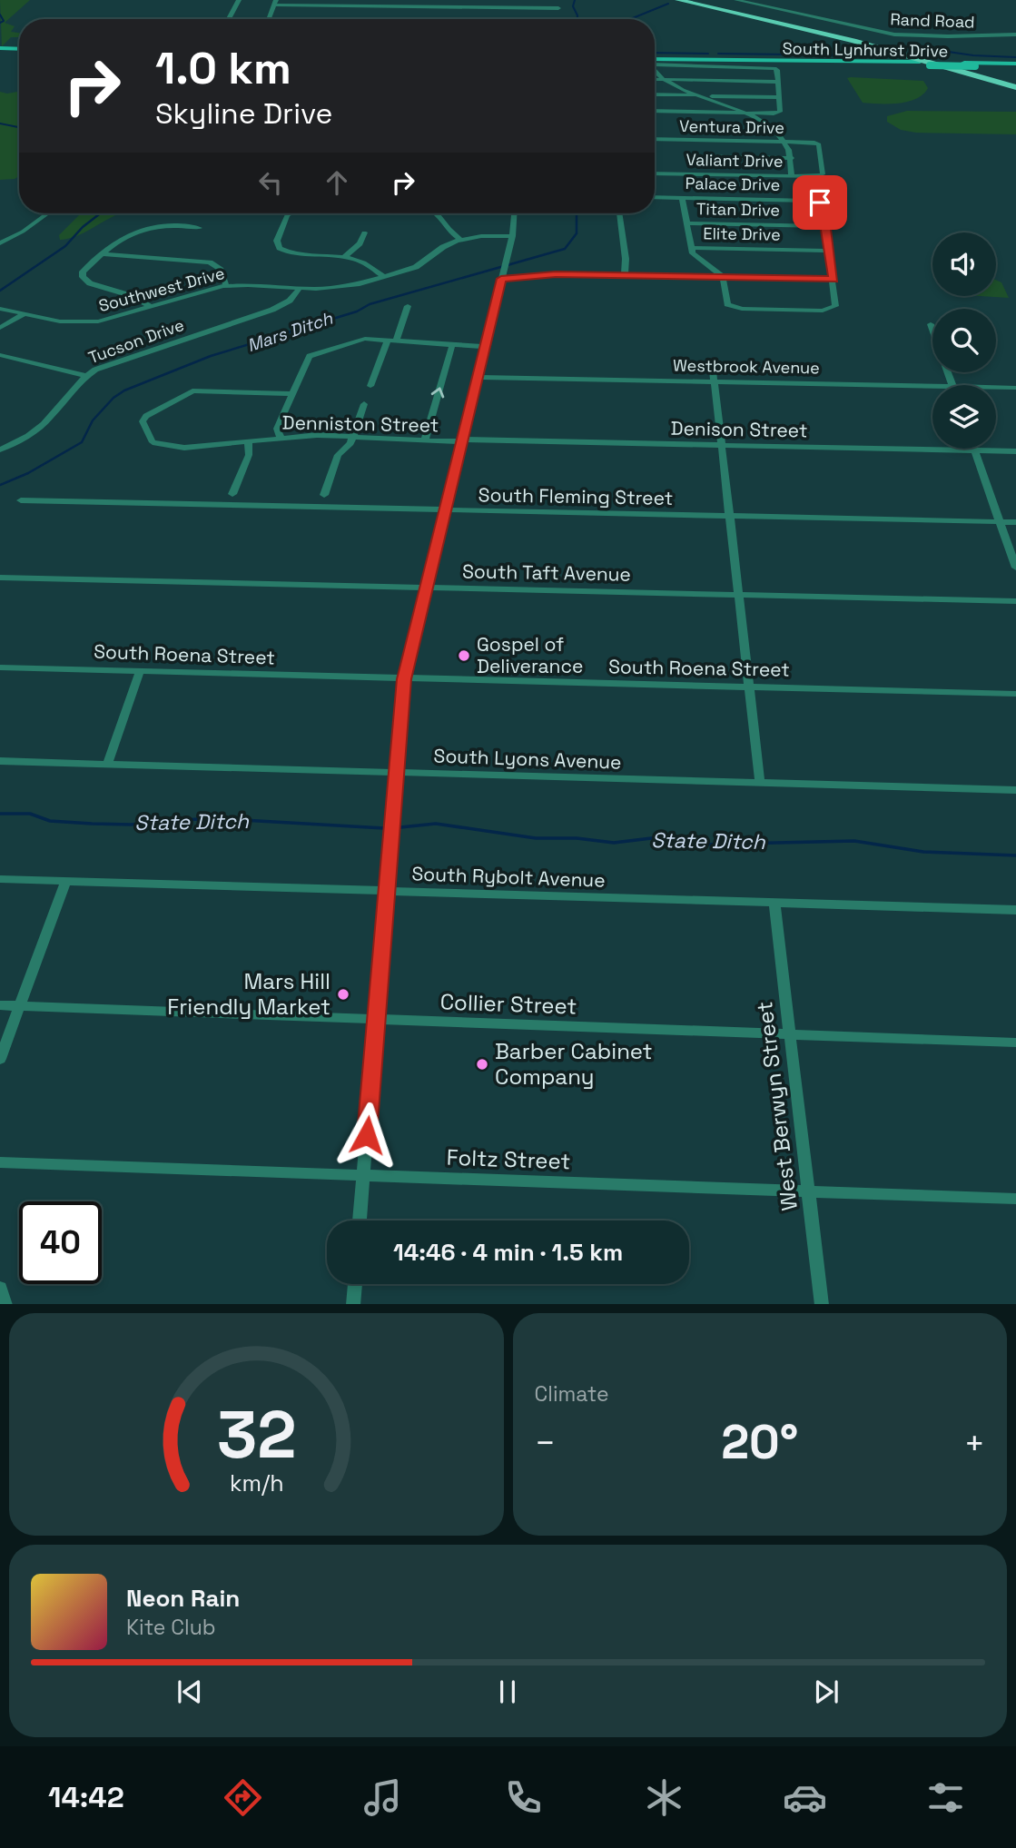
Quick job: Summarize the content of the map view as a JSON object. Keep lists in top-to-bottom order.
{
  "streets": {
    "main road": ["South Lynhurst Drive"],
    "street": [
      "Rand Road",
      "Ventura Drive",
      "Valiant Drive",
      "Palace Drive",
      "Titan Drive",
      "Elite Drive",
      "Southwest Drive",
      "Tucson Drive",
      "Westbrook Avenue",
      "Denniston Street",
      "Denison Street",
      "South Fleming Street",
      "South Taft Avenue",
      "South Roena Street",
      "South Lyons Avenue",
      "South Rybolt Avenue",
      "Collier Street",
      "West Berwyn Street",
      "Foltz Street"
    ]
  },
  "crossings": [
    ["Ventura Drive", "Valiant Drive"],
    ["Palace Drive", "Titan Drive"],
    ["Southwest Drive", "Tucson Drive"],
    ["Denniston Street", "Denison Street"],
    ["South Rybolt Avenue", "West Berwyn Street"],
    ["Collier Street", "West Berwyn Street"],
    ["West Berwyn Street", "Foltz Street"]
  ],
  "water": ["Mars Ditch", "State Ditch"],
  "places": ["Gospel of Deliverance", "Mars Hill Friendly Market", "Barber Cabinet Company"],
  "page": {
    "turn": ["1.0 km", "Skyline Drive"],
    "limit": "40",
    "trip": "14:46 · 4 min · 1.5 km",
    "tile": "Climate",
    "heat": ["−", "20°", "+"],
    "song": ["Neon Rain", "Kite Club"],
    "tabs": "14:42",
    "gauge": ["32", "km/h"]
  }
}
